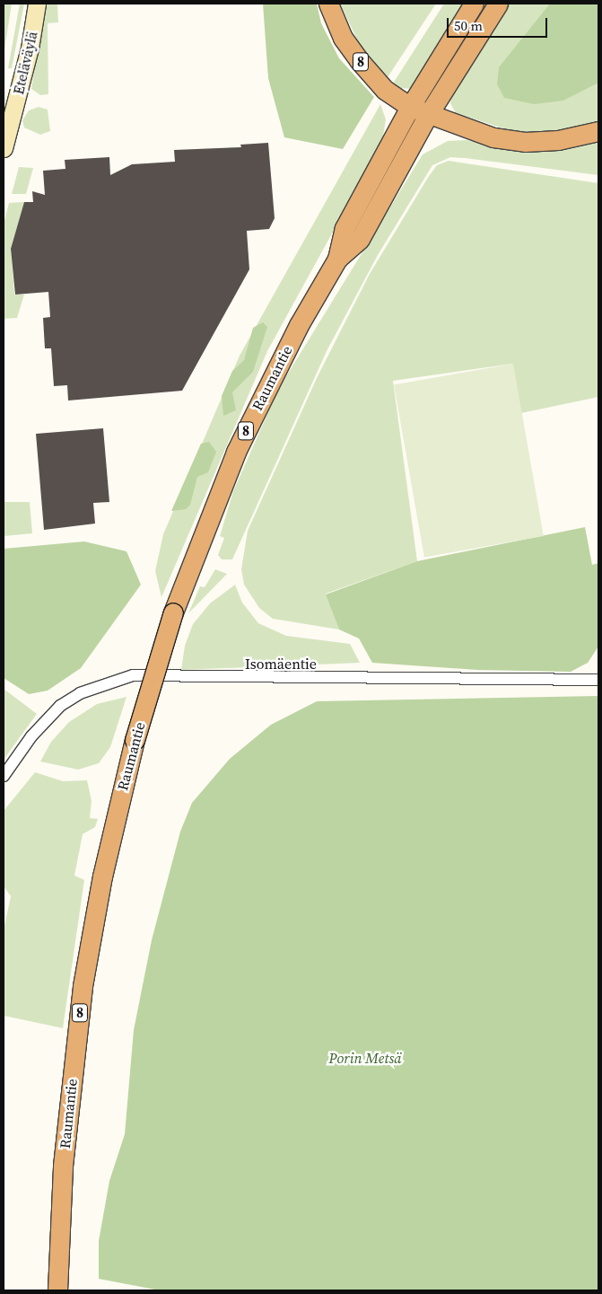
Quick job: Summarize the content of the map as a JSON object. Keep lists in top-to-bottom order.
{
  "streets": {
    "highway": ["8", "Raumantie"],
    "main road": ["Eteläväylä"],
    "street": ["Isomäentie"]
  },
  "crossings": [
    ["8", "Raumantie"]
  ],
  "parks": ["Porin Metsä"],
  "scale_bar": "50 m"
}
